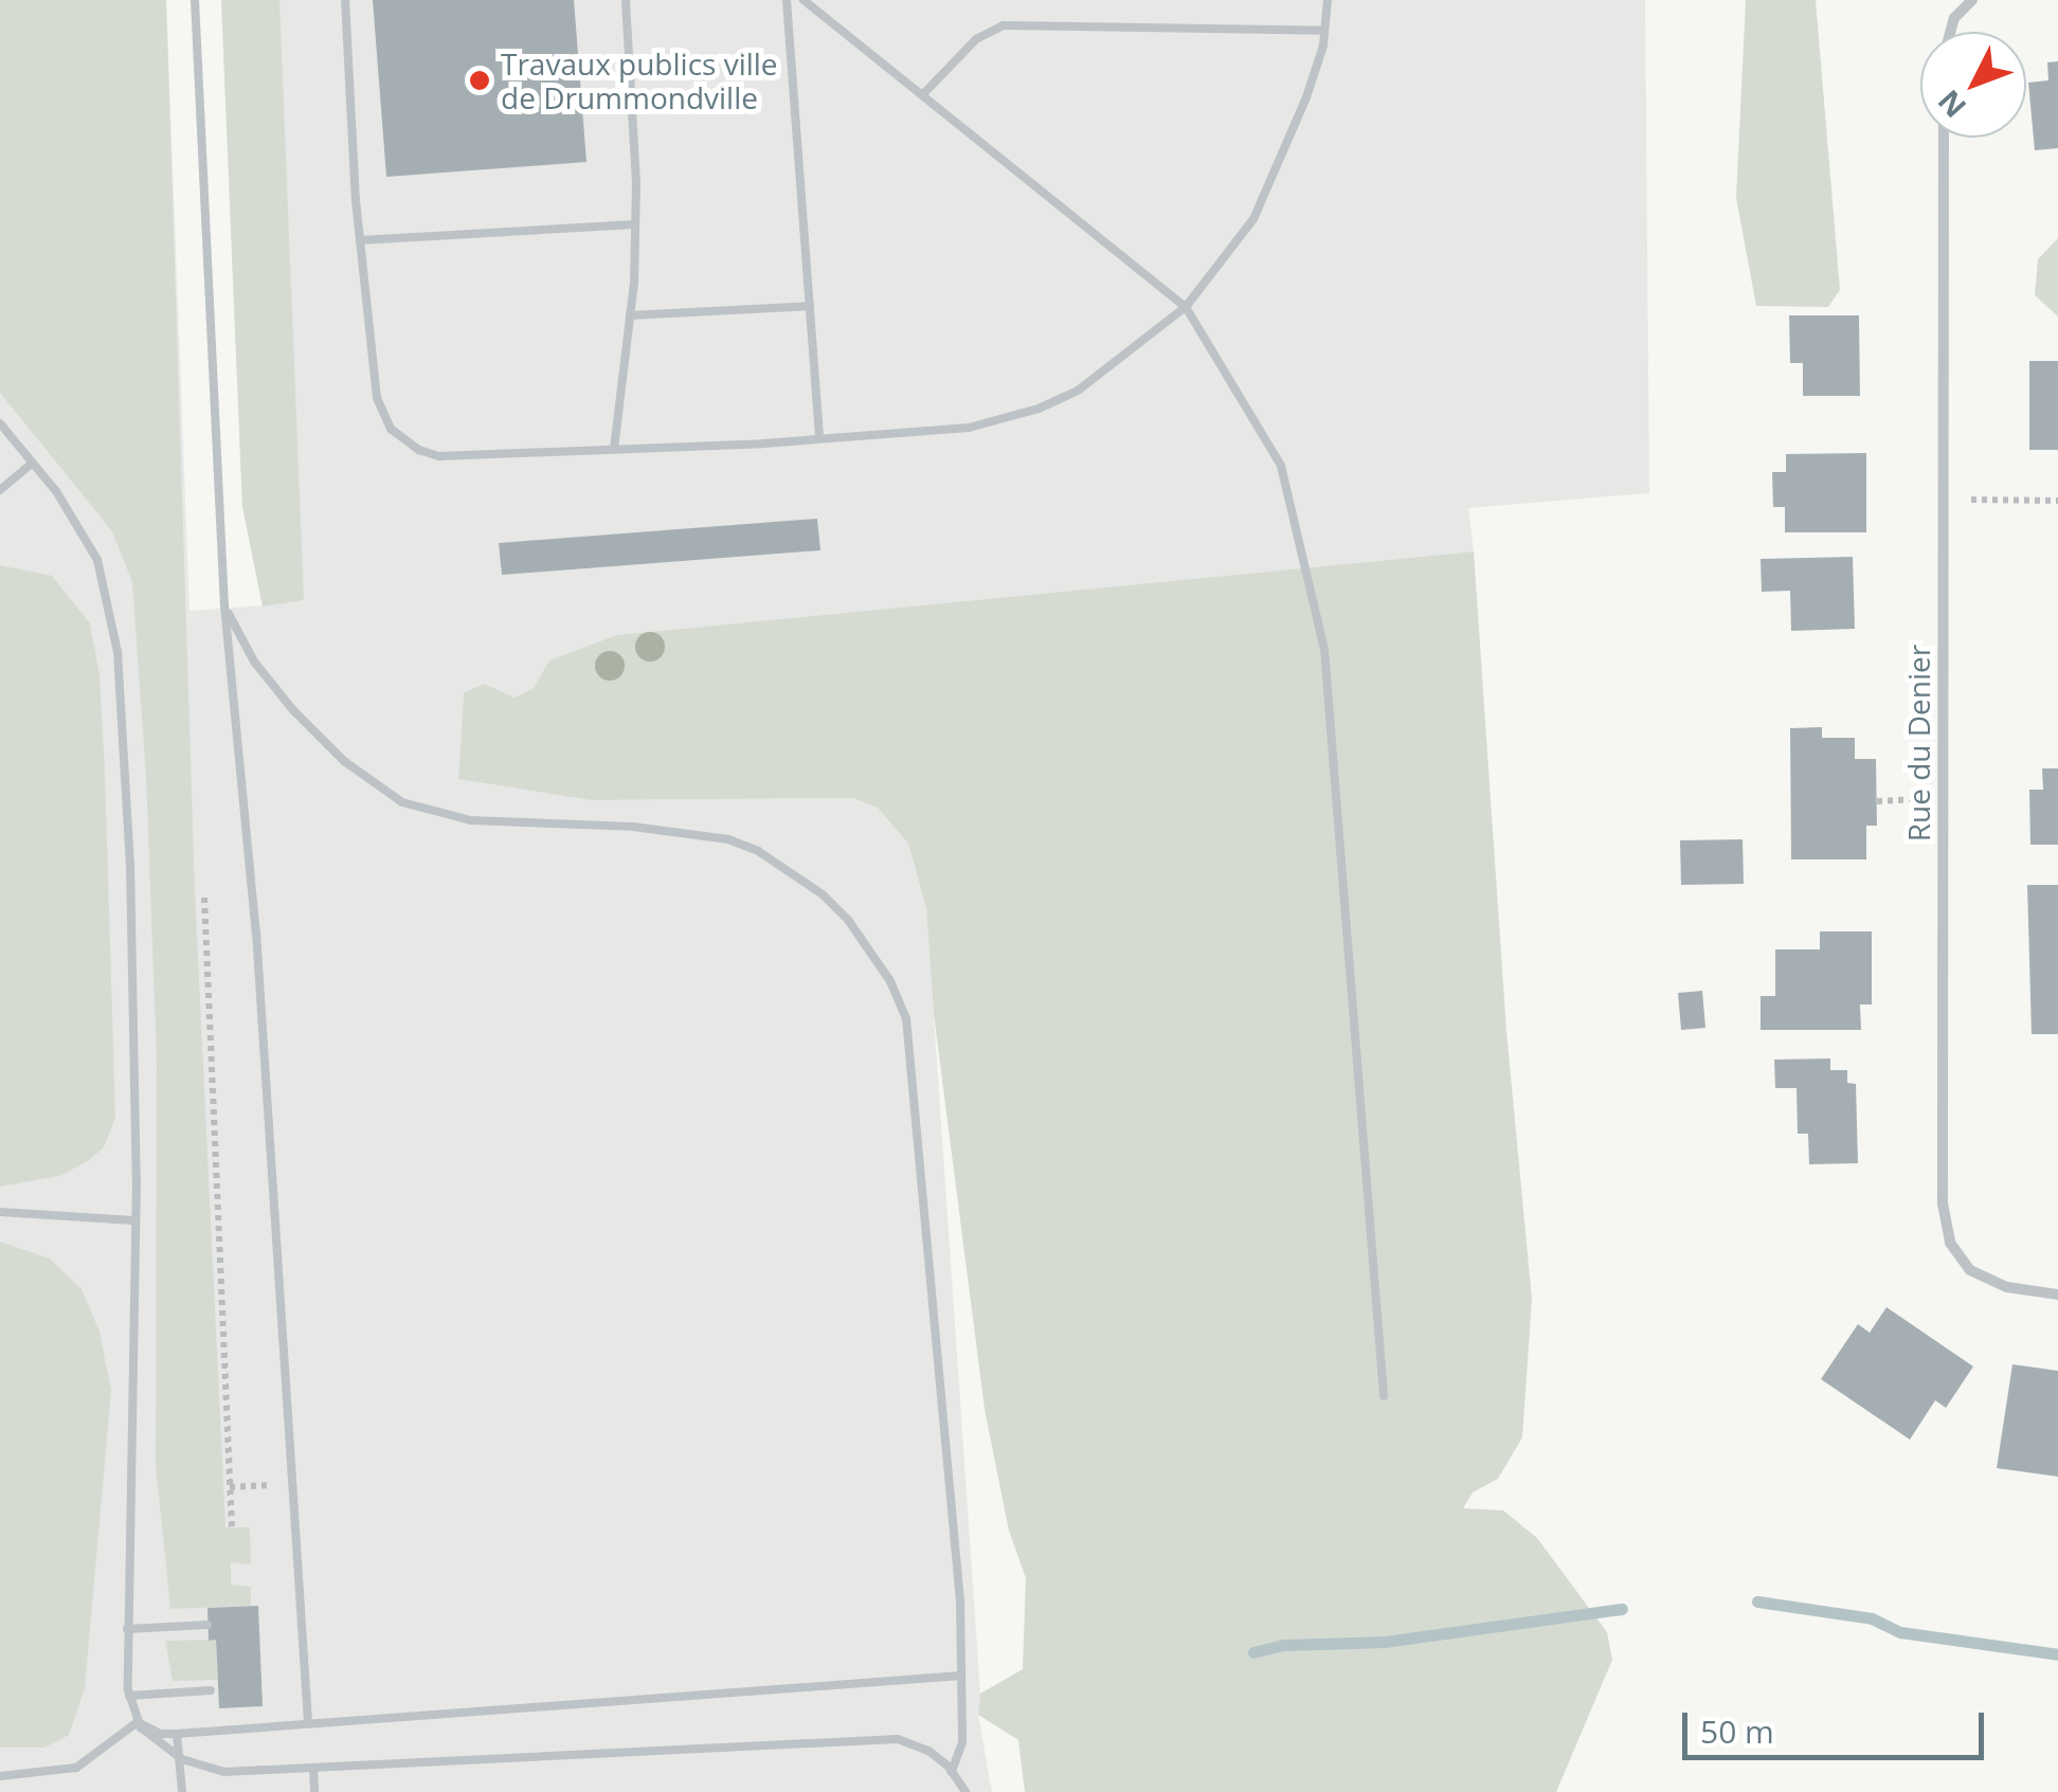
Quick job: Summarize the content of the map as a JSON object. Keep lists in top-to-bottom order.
{
  "streets": {
    "street": ["Rue du Denier"]
  },
  "places": ["Travaux publics ville de Drummondville"],
  "scale_bar": "50 m",
  "north": "bottom left"
}
